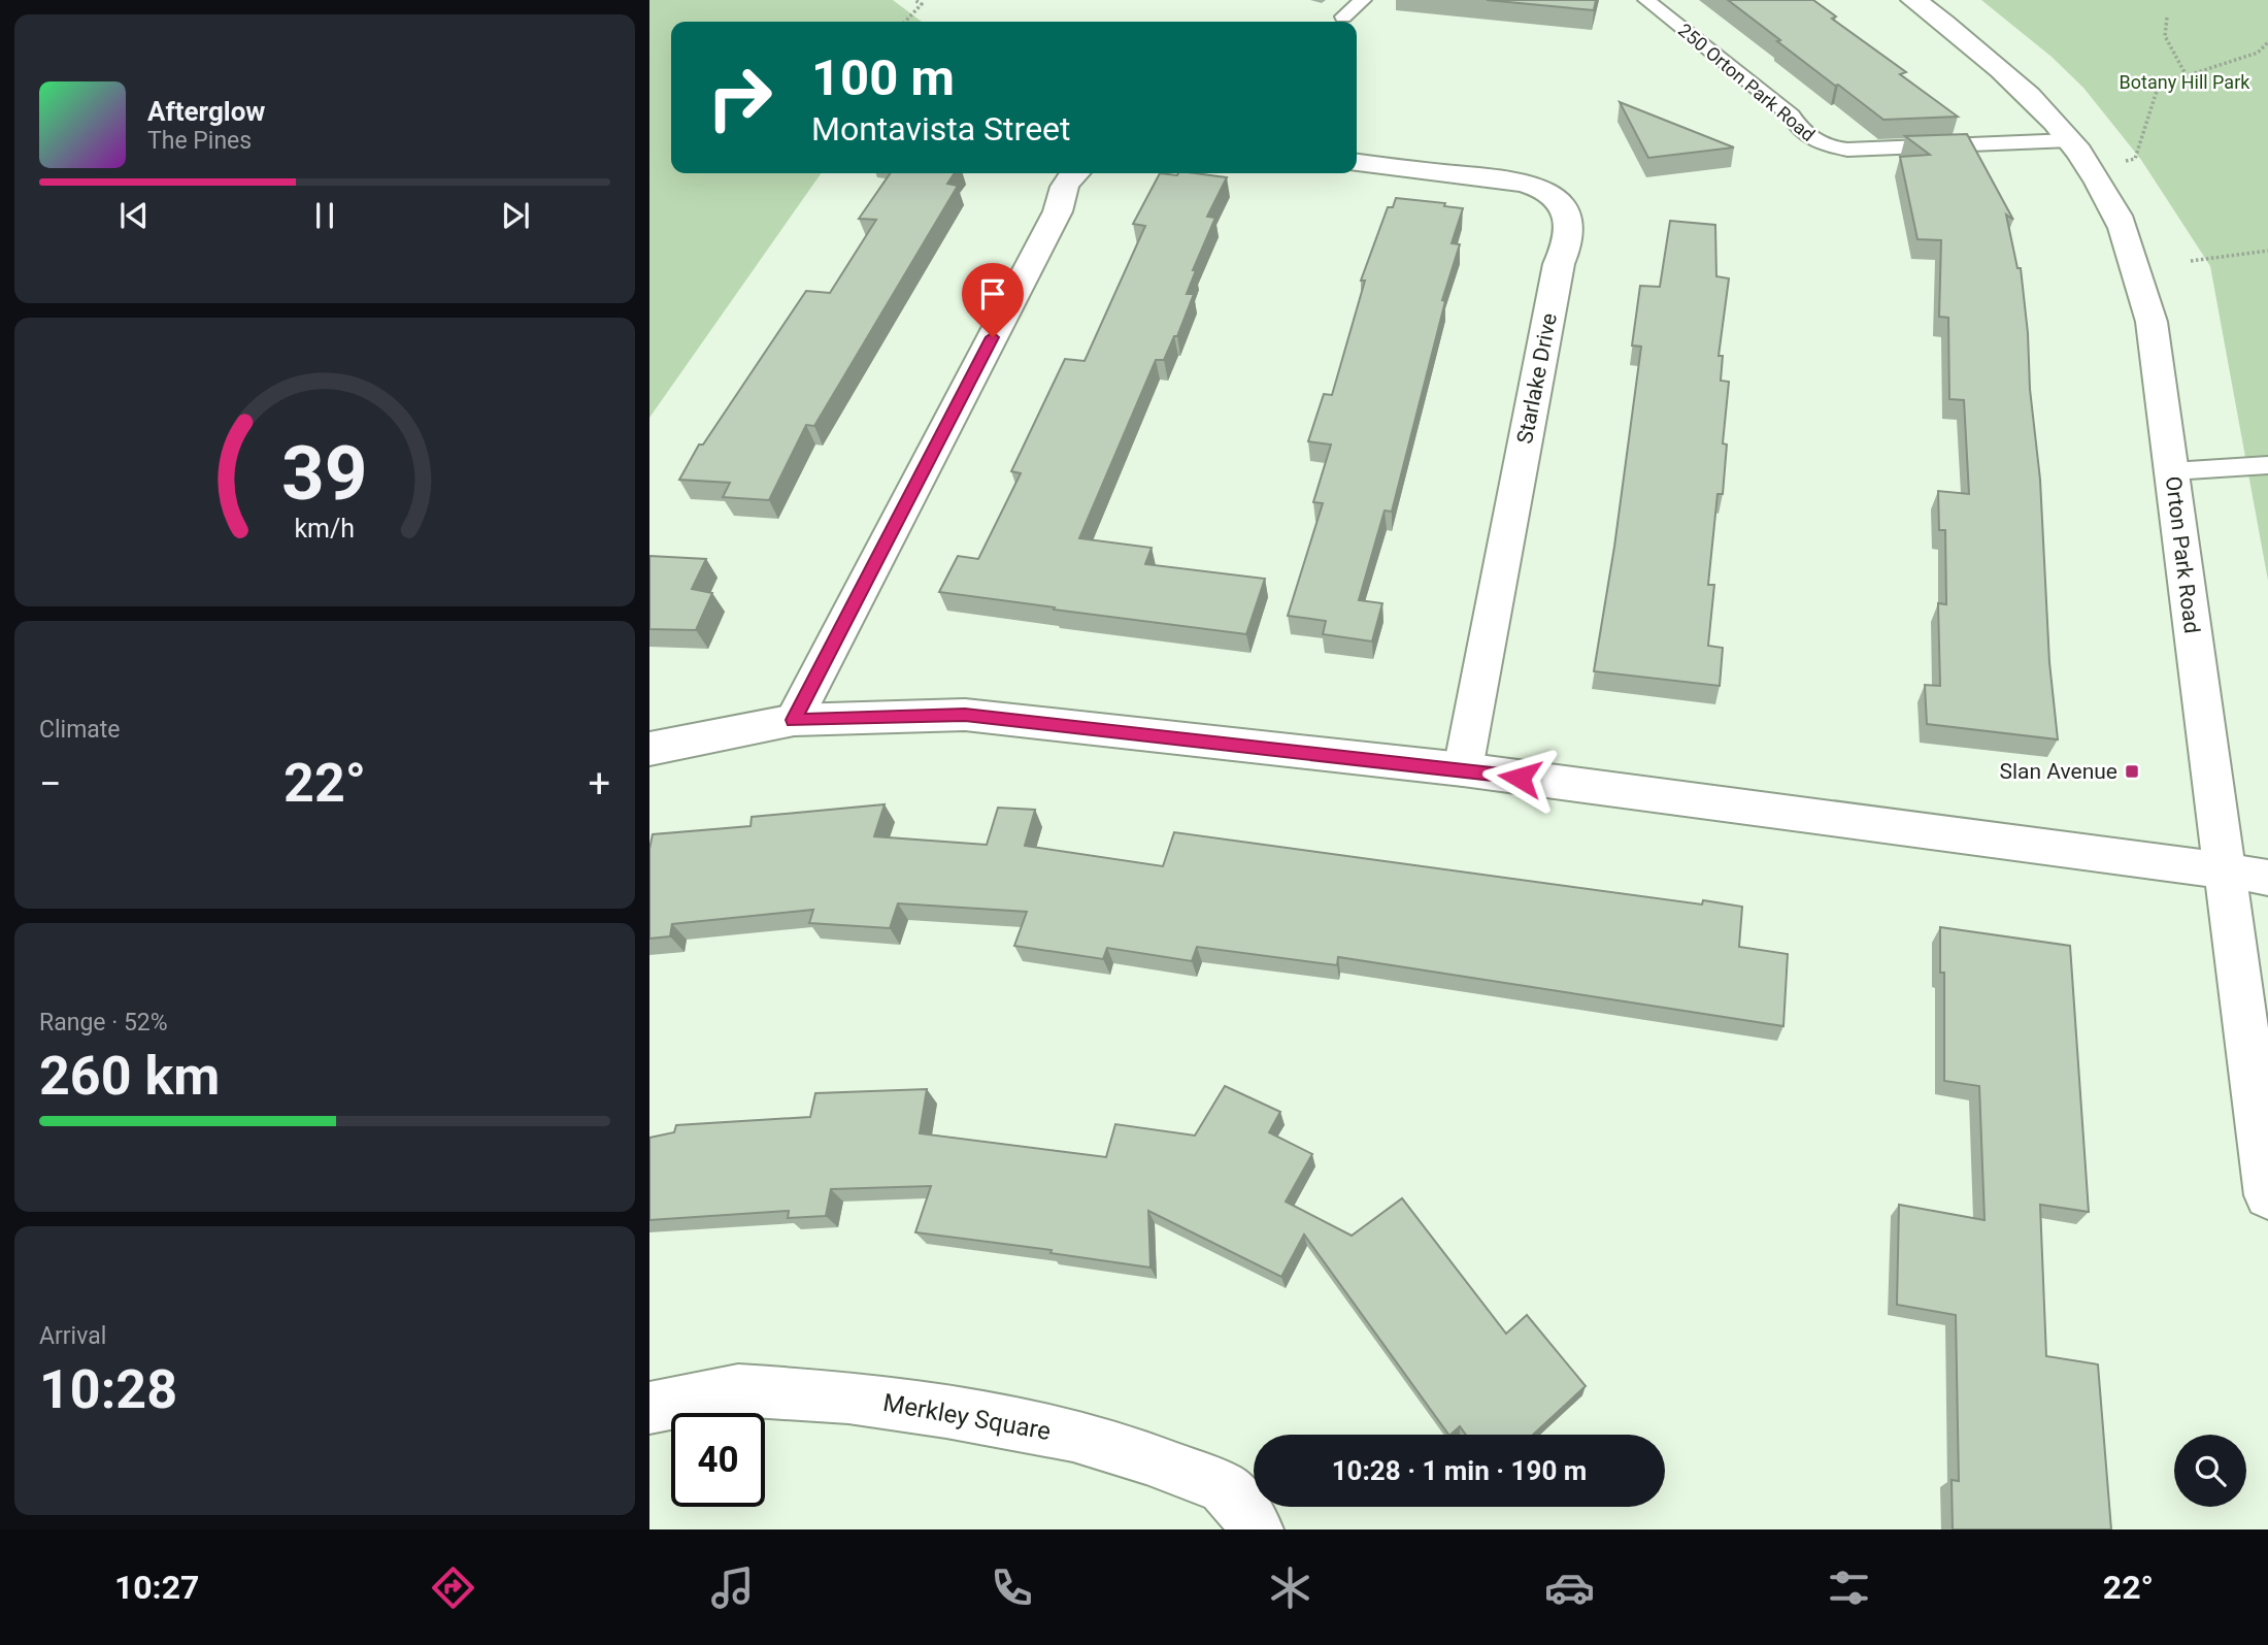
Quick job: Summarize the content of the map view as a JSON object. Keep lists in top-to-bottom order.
{
  "streets": {
    "street": ["Starlake Drive", "Orton Park Road", "Merkley Square"],
    "lane": ["250 Orton Park Road"]
  },
  "crossings": [
    ["250 Orton Park Road", "Orton Park Road"]
  ],
  "parks": ["Botany Hill Park"],
  "places": {
    "transit": ["Slan Avenue"]
  },
  "page": {
    "turn": ["100 m", "Montavista Street"],
    "song": ["Afterglow", "The Pines"],
    "tile": [
      "Climate",
      ["Range · 52%", "260 km"],
      ["Arrival", "10:28"]
    ],
    "heat": ["−", "22°", "+"],
    "limit": "40",
    "trip": "10:28 · 1 min · 190 m",
    "tabs": ["10:27", "22°"],
    "gauge": ["39", "km/h"]
  }
}
